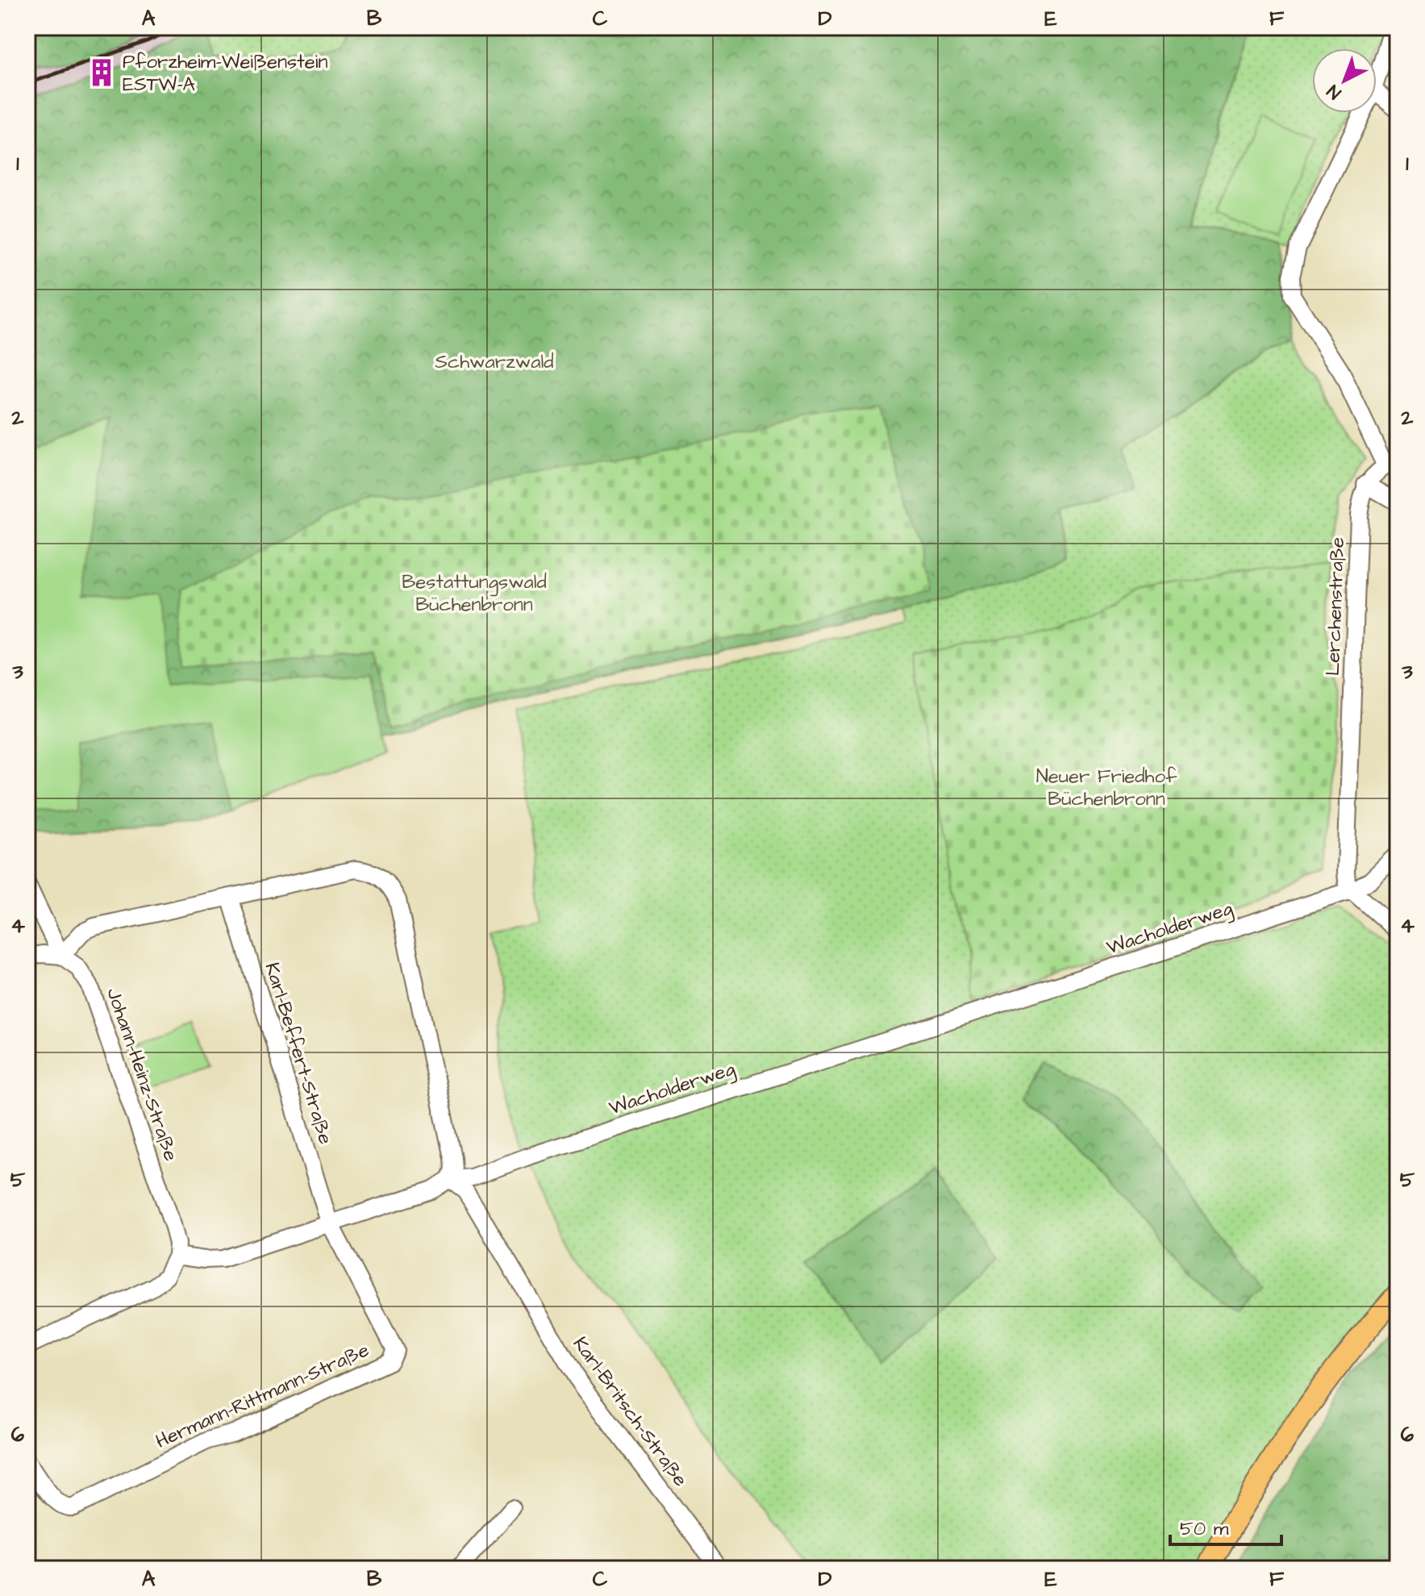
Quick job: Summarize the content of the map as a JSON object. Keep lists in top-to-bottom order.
{
  "streets": {
    "street": [
      "Lerchenstraße",
      "Wacholderweg",
      "Karl-Beffert-Straße",
      "Johann-Heinz-Straße",
      "Hermann-Rittmann-Straße",
      "Karl-Britsch-Straße"
    ]
  },
  "crossings": [
    ["Lerchenstraße", "Wacholderweg"],
    ["Wacholderweg", "Karl-Beffert-Straße"],
    ["Wacholderweg", "Johann-Heinz-Straße"],
    ["Wacholderweg", "Hermann-Rittmann-Straße"],
    ["Wacholderweg", "Karl-Britsch-Straße"],
    ["Karl-Beffert-Straße", "Hermann-Rittmann-Straße"]
  ],
  "parks": ["Schwarzwald", "Bestattungswald Büchenbronn", "Neuer Friedhof Büchenbronn"],
  "places": {
    "building": ["Pforzheim-Weißenstein ESTW-A"]
  },
  "scale_bar": "50 m",
  "north": "bottom left",
  "grid": {
    "columns": [
      "A",
      "B",
      "C",
      "D",
      "E",
      "F"
    ],
    "rows": [
      "1",
      "2",
      "3",
      "4",
      "5",
      "6"
    ]
  }
}
